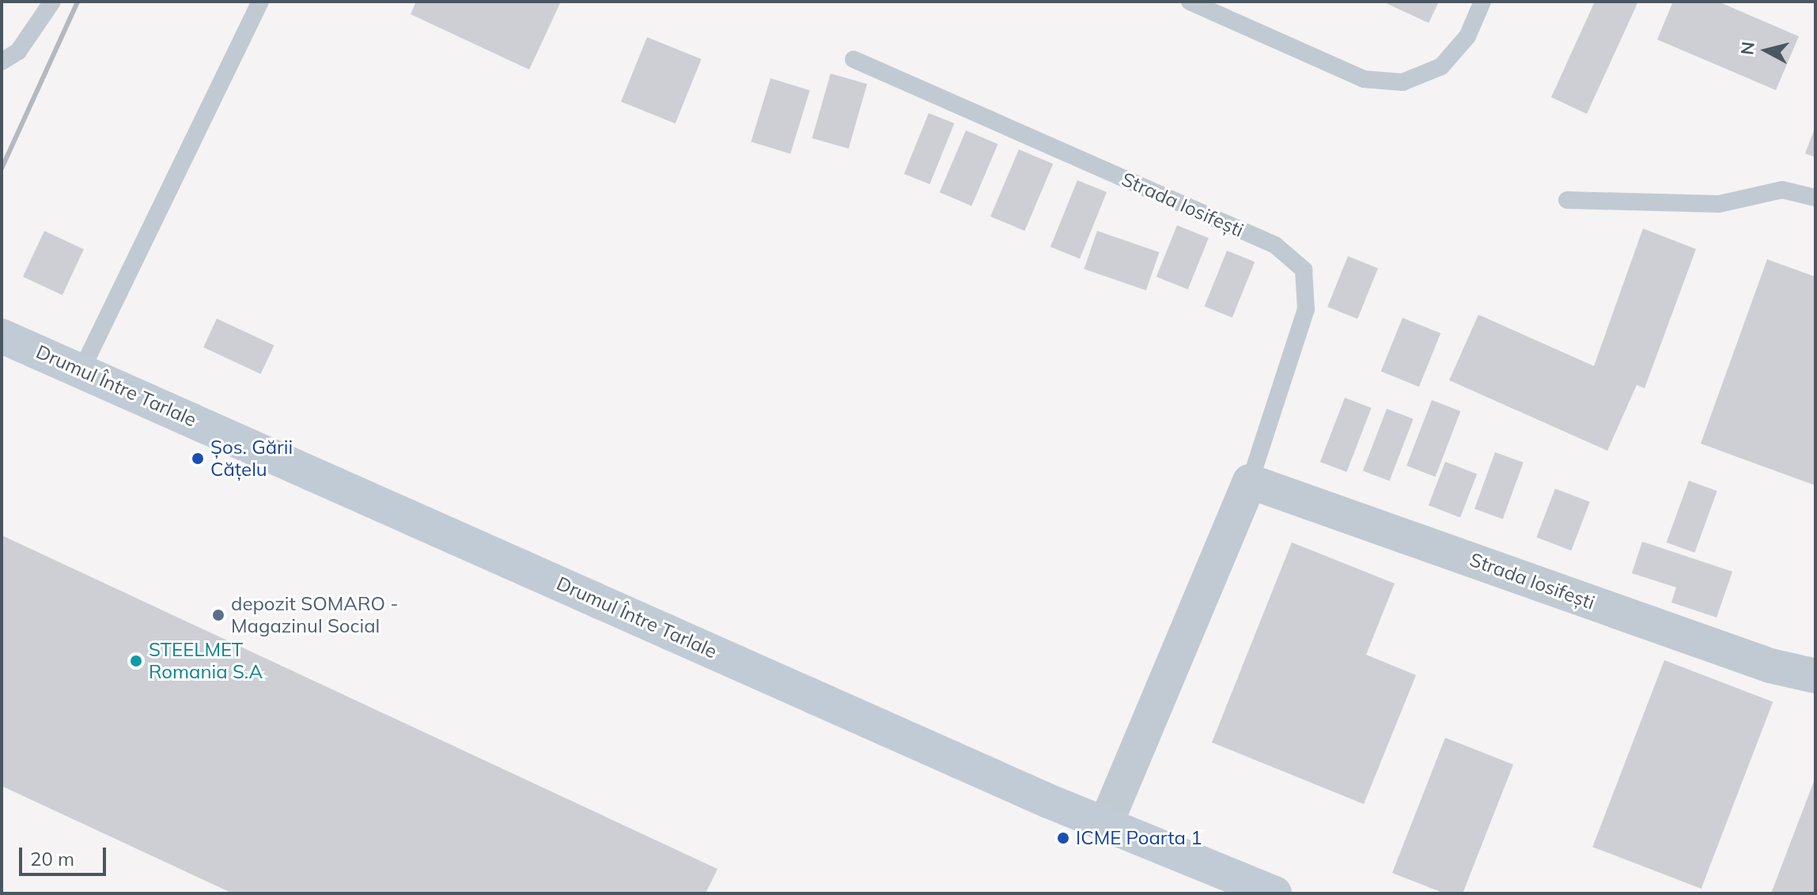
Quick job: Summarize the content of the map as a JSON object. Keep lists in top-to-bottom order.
{
  "streets": {
    "main road": ["Drumul Între Tarlale"],
    "street": ["Strada Iosifești"]
  },
  "crossings": [
    ["Strada Iosifești", "Drumul Între Tarlale"]
  ],
  "places": [
    "Șos. Gării Cățelu",
    "depozit SOMARO - Magazinul Social",
    "STEELMET Romania S.A",
    "ICME Poarta 1"
  ],
  "scale_bar": "20 m",
  "north": "left"
}
